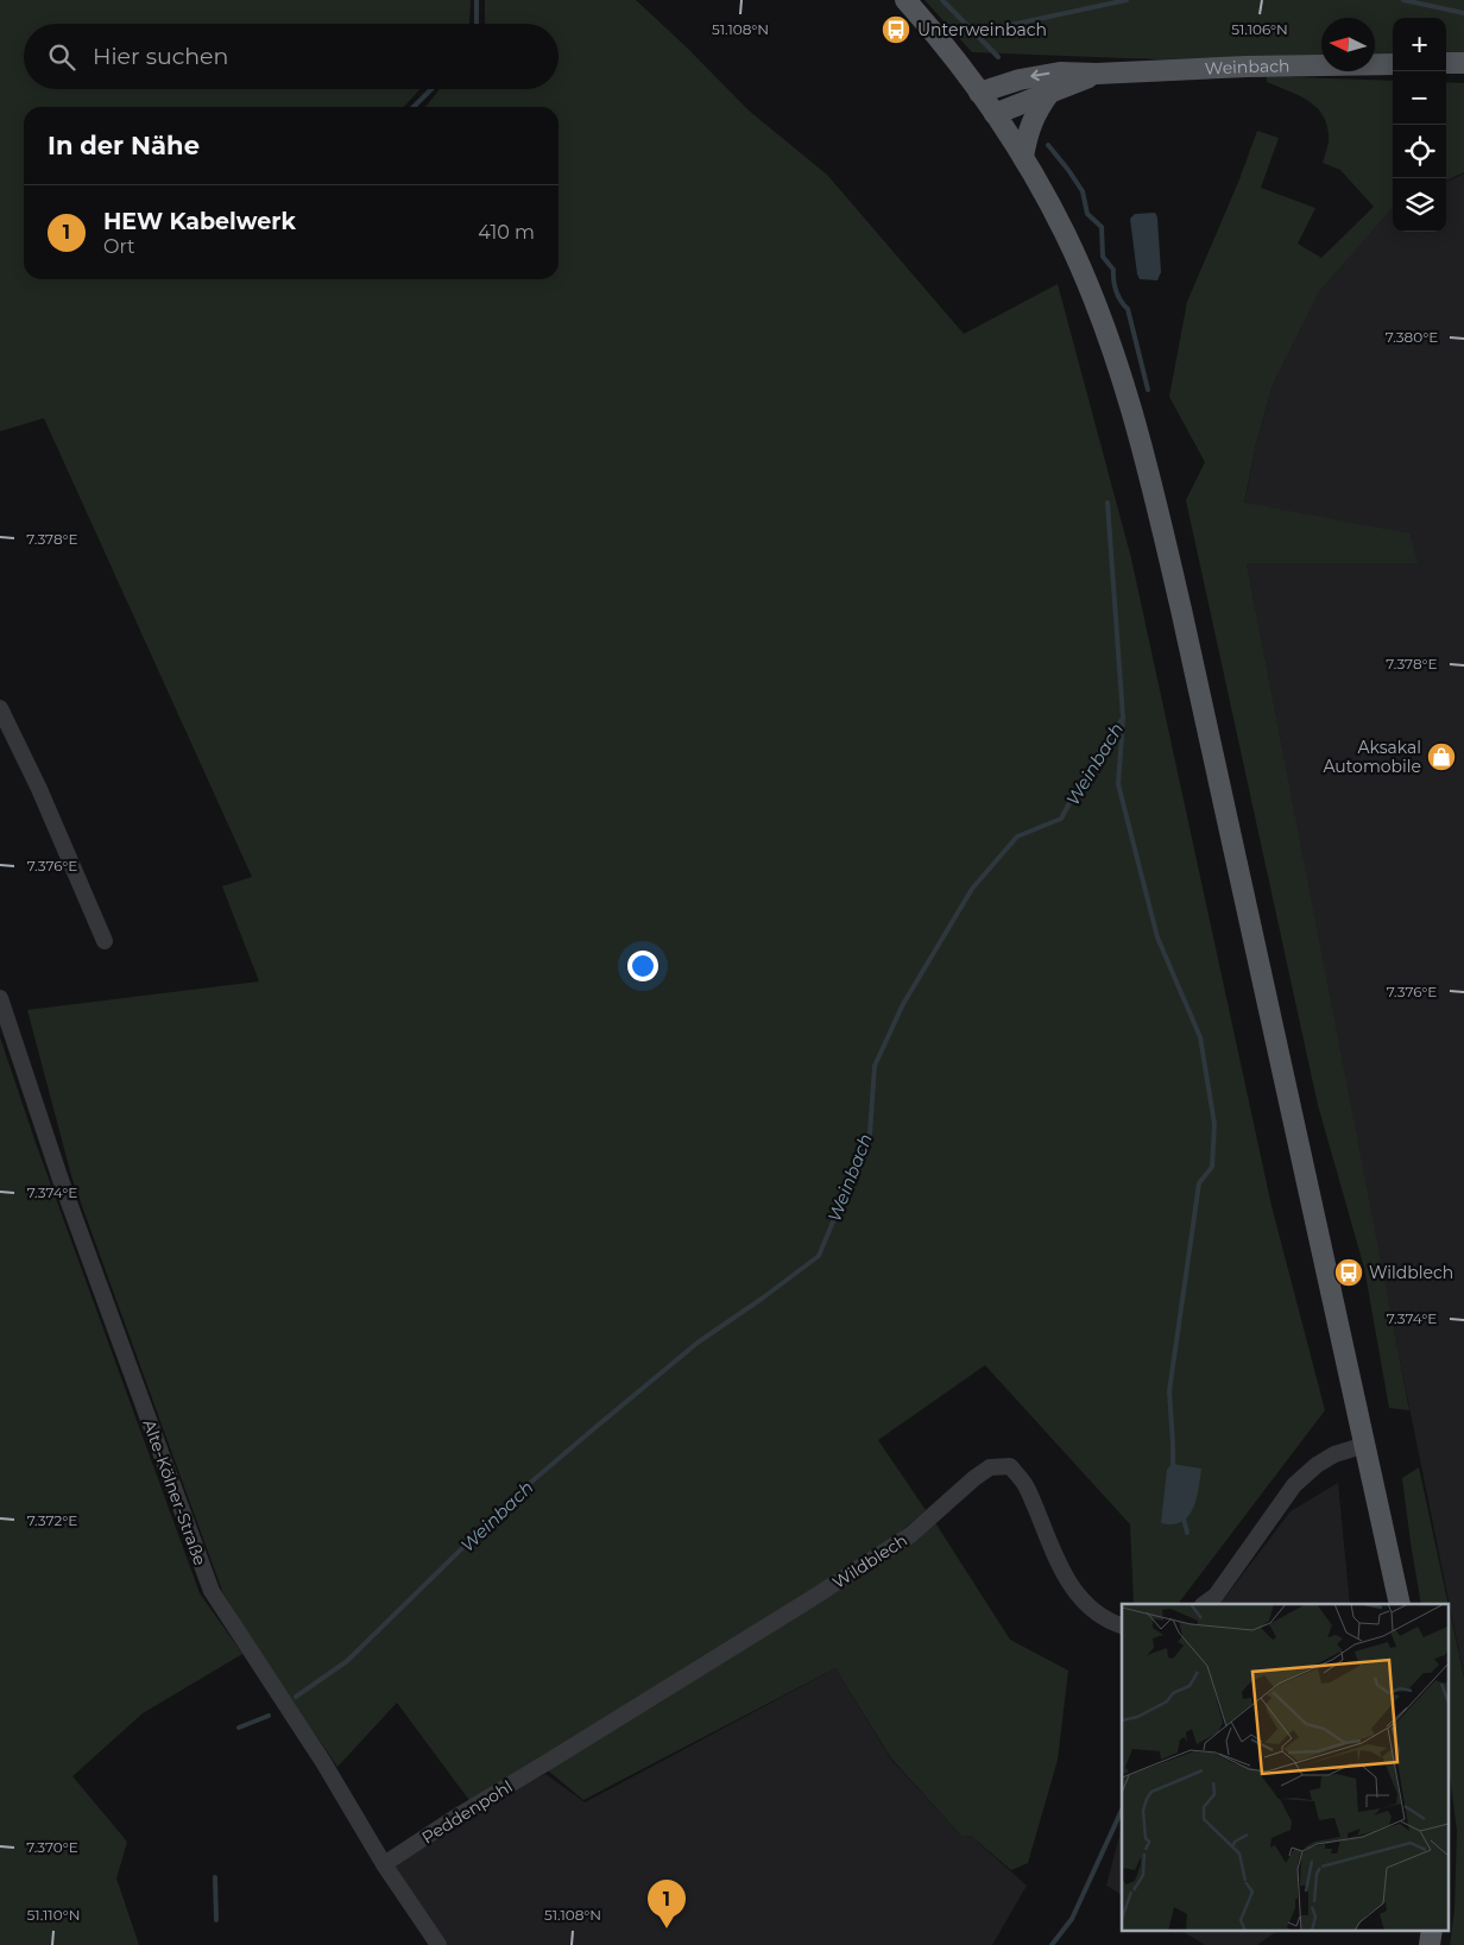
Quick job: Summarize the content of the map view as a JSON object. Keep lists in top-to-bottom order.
{
  "streets": {
    "main road": ["Weinbach"],
    "street": ["Alte-Kölner-Straße", "Wildblech", "Peddenpohl"]
  },
  "crossings": [
    ["Alte-Kölner-Straße", "Peddenpohl"],
    ["Wildblech", "Peddenpohl"]
  ],
  "water": ["Weinbach"],
  "places": {
    "bus stop": ["Unterweinbach", "Wildblech"],
    "shop": ["Aksakal Automobile"]
  },
  "north": "left",
  "page": {
    "map_buttons": ["+", "−"],
    "search": "Hier suchen",
    "heading": "In der Nähe",
    "list": [
      {
        "mark": "1",
        "name": "HEW Kabelwerk",
        "note": "Ort",
        "value": "410 m"
      }
    ],
    "pins": "1"
  },
  "coordinates": [
    "51.108°N",
    "51.106°N",
    "7.380°E",
    "7.378°E",
    "7.376°E",
    "7.374°E",
    "7.372°E",
    "7.370°E",
    "51.110°N"
  ]
}
